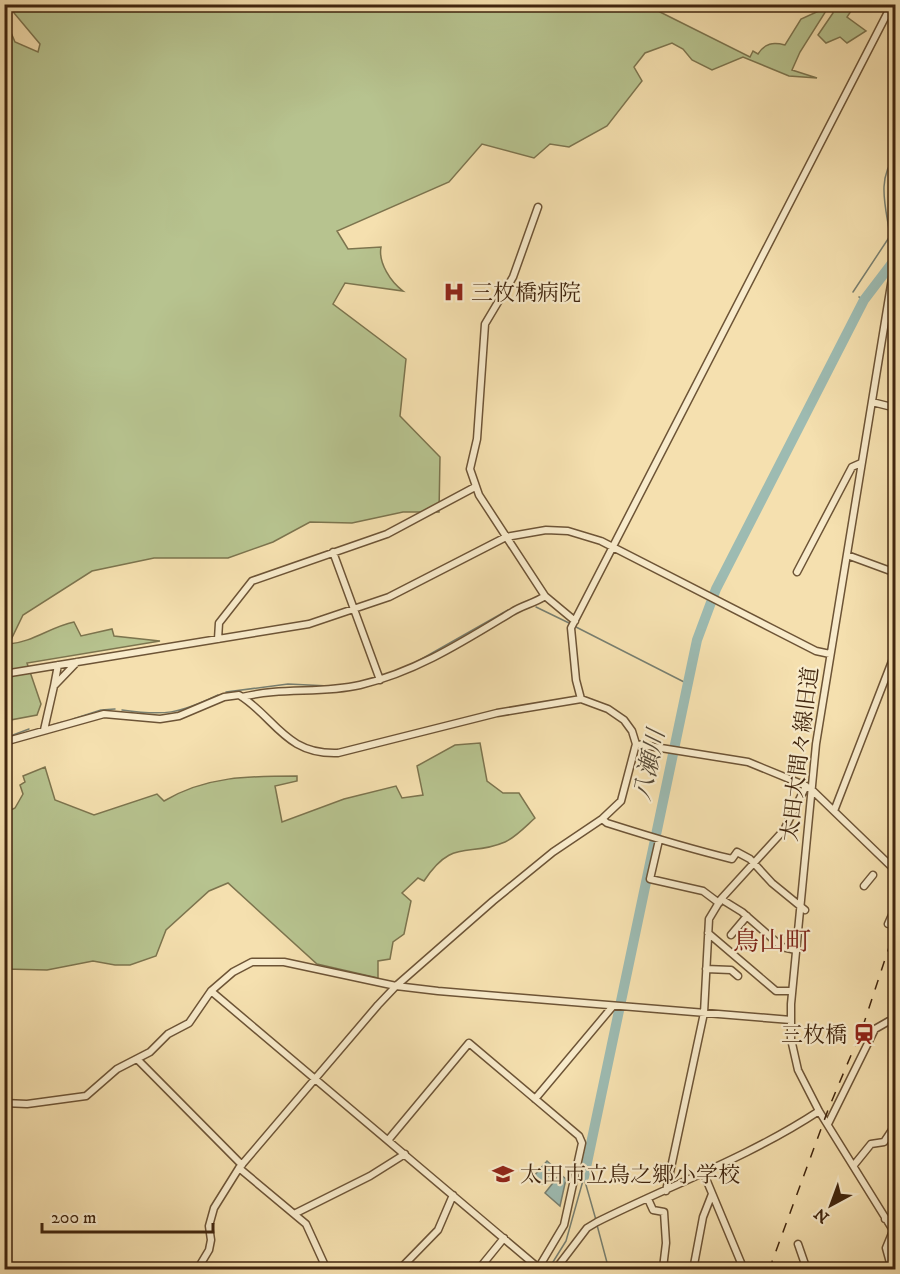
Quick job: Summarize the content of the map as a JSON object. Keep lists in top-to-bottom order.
{
  "streets": {
    "street": ["太田大間々線旧道"]
  },
  "districts": ["鳥山町"],
  "water": ["八瀬川"],
  "places": {
    "hospital": ["三枚橋病院"],
    "station": ["三枚橋"],
    "school or university": ["太田市立鳥之郷小学校"]
  },
  "scale_bar": "200 m",
  "north": "bottom left"
}
